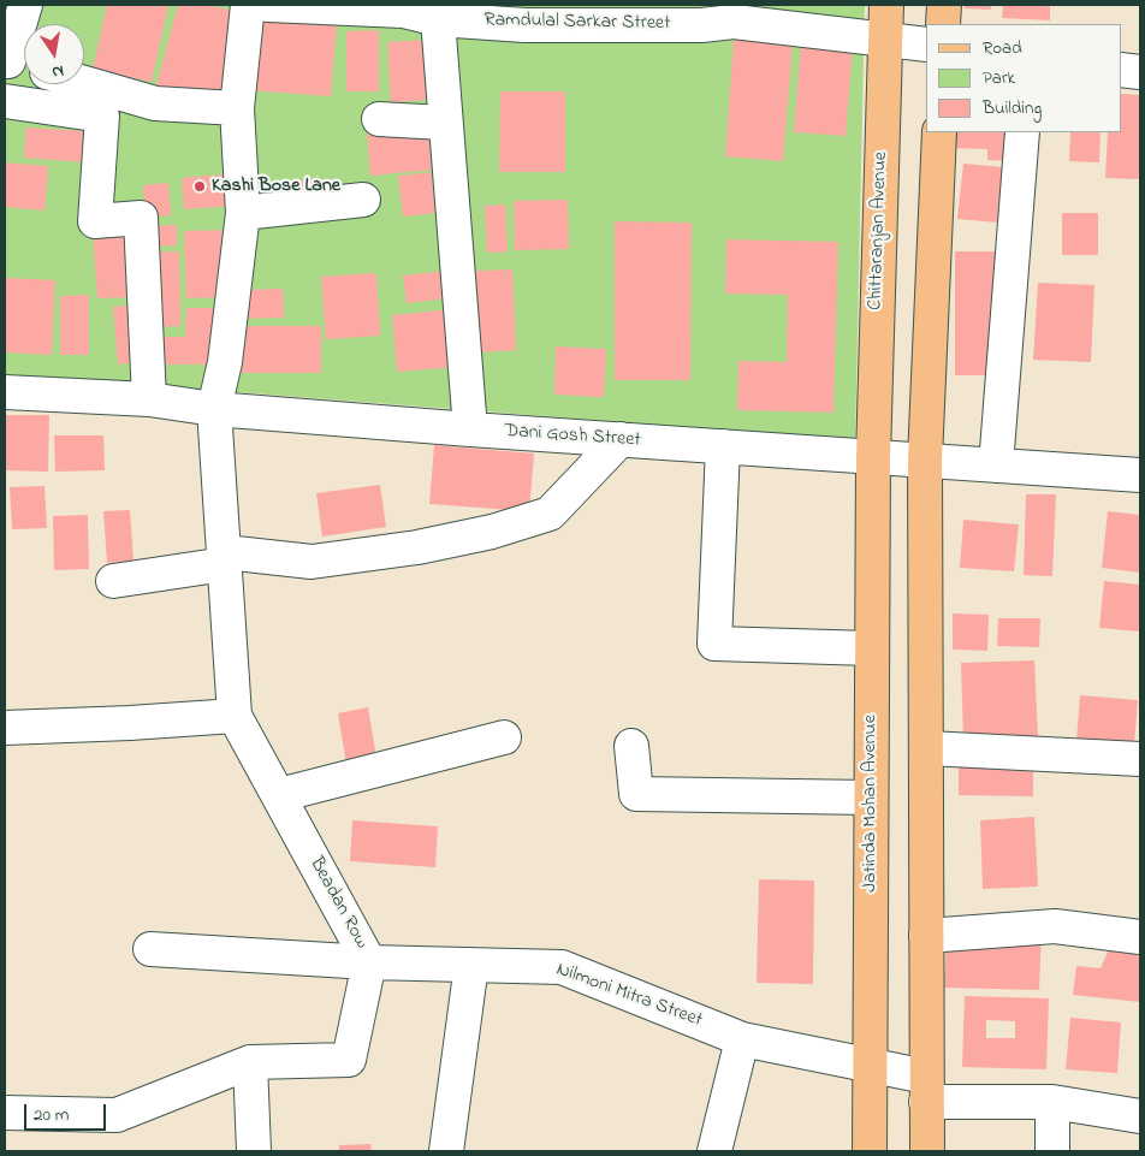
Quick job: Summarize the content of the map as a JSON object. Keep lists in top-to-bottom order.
{
  "streets": {
    "main road": ["Chittaranjan Avenue", "Jatinda Mohan Avenue"],
    "street": [
      "Ramdulal Sarkar Street",
      "Dani Gosh Street",
      "Beadan Row",
      "Nilmoni Mitra Street"
    ]
  },
  "crossings": [
    ["Ramdulal Sarkar Street", "Chittaranjan Avenue"],
    ["Chittaranjan Avenue", "Dani Gosh Street"],
    ["Chittaranjan Avenue", "Jatinda Mohan Avenue"],
    ["Dani Gosh Street", "Jatinda Mohan Avenue"],
    ["Dani Gosh Street", "Beadan Row"],
    ["Jatinda Mohan Avenue", "Nilmoni Mitra Street"],
    ["Beadan Row", "Nilmoni Mitra Street"]
  ],
  "places": ["Kashi Bose Lane"],
  "legend": ["Road", "Park", "Building"],
  "scale_bar": "20 m",
  "north": "bottom"
}
